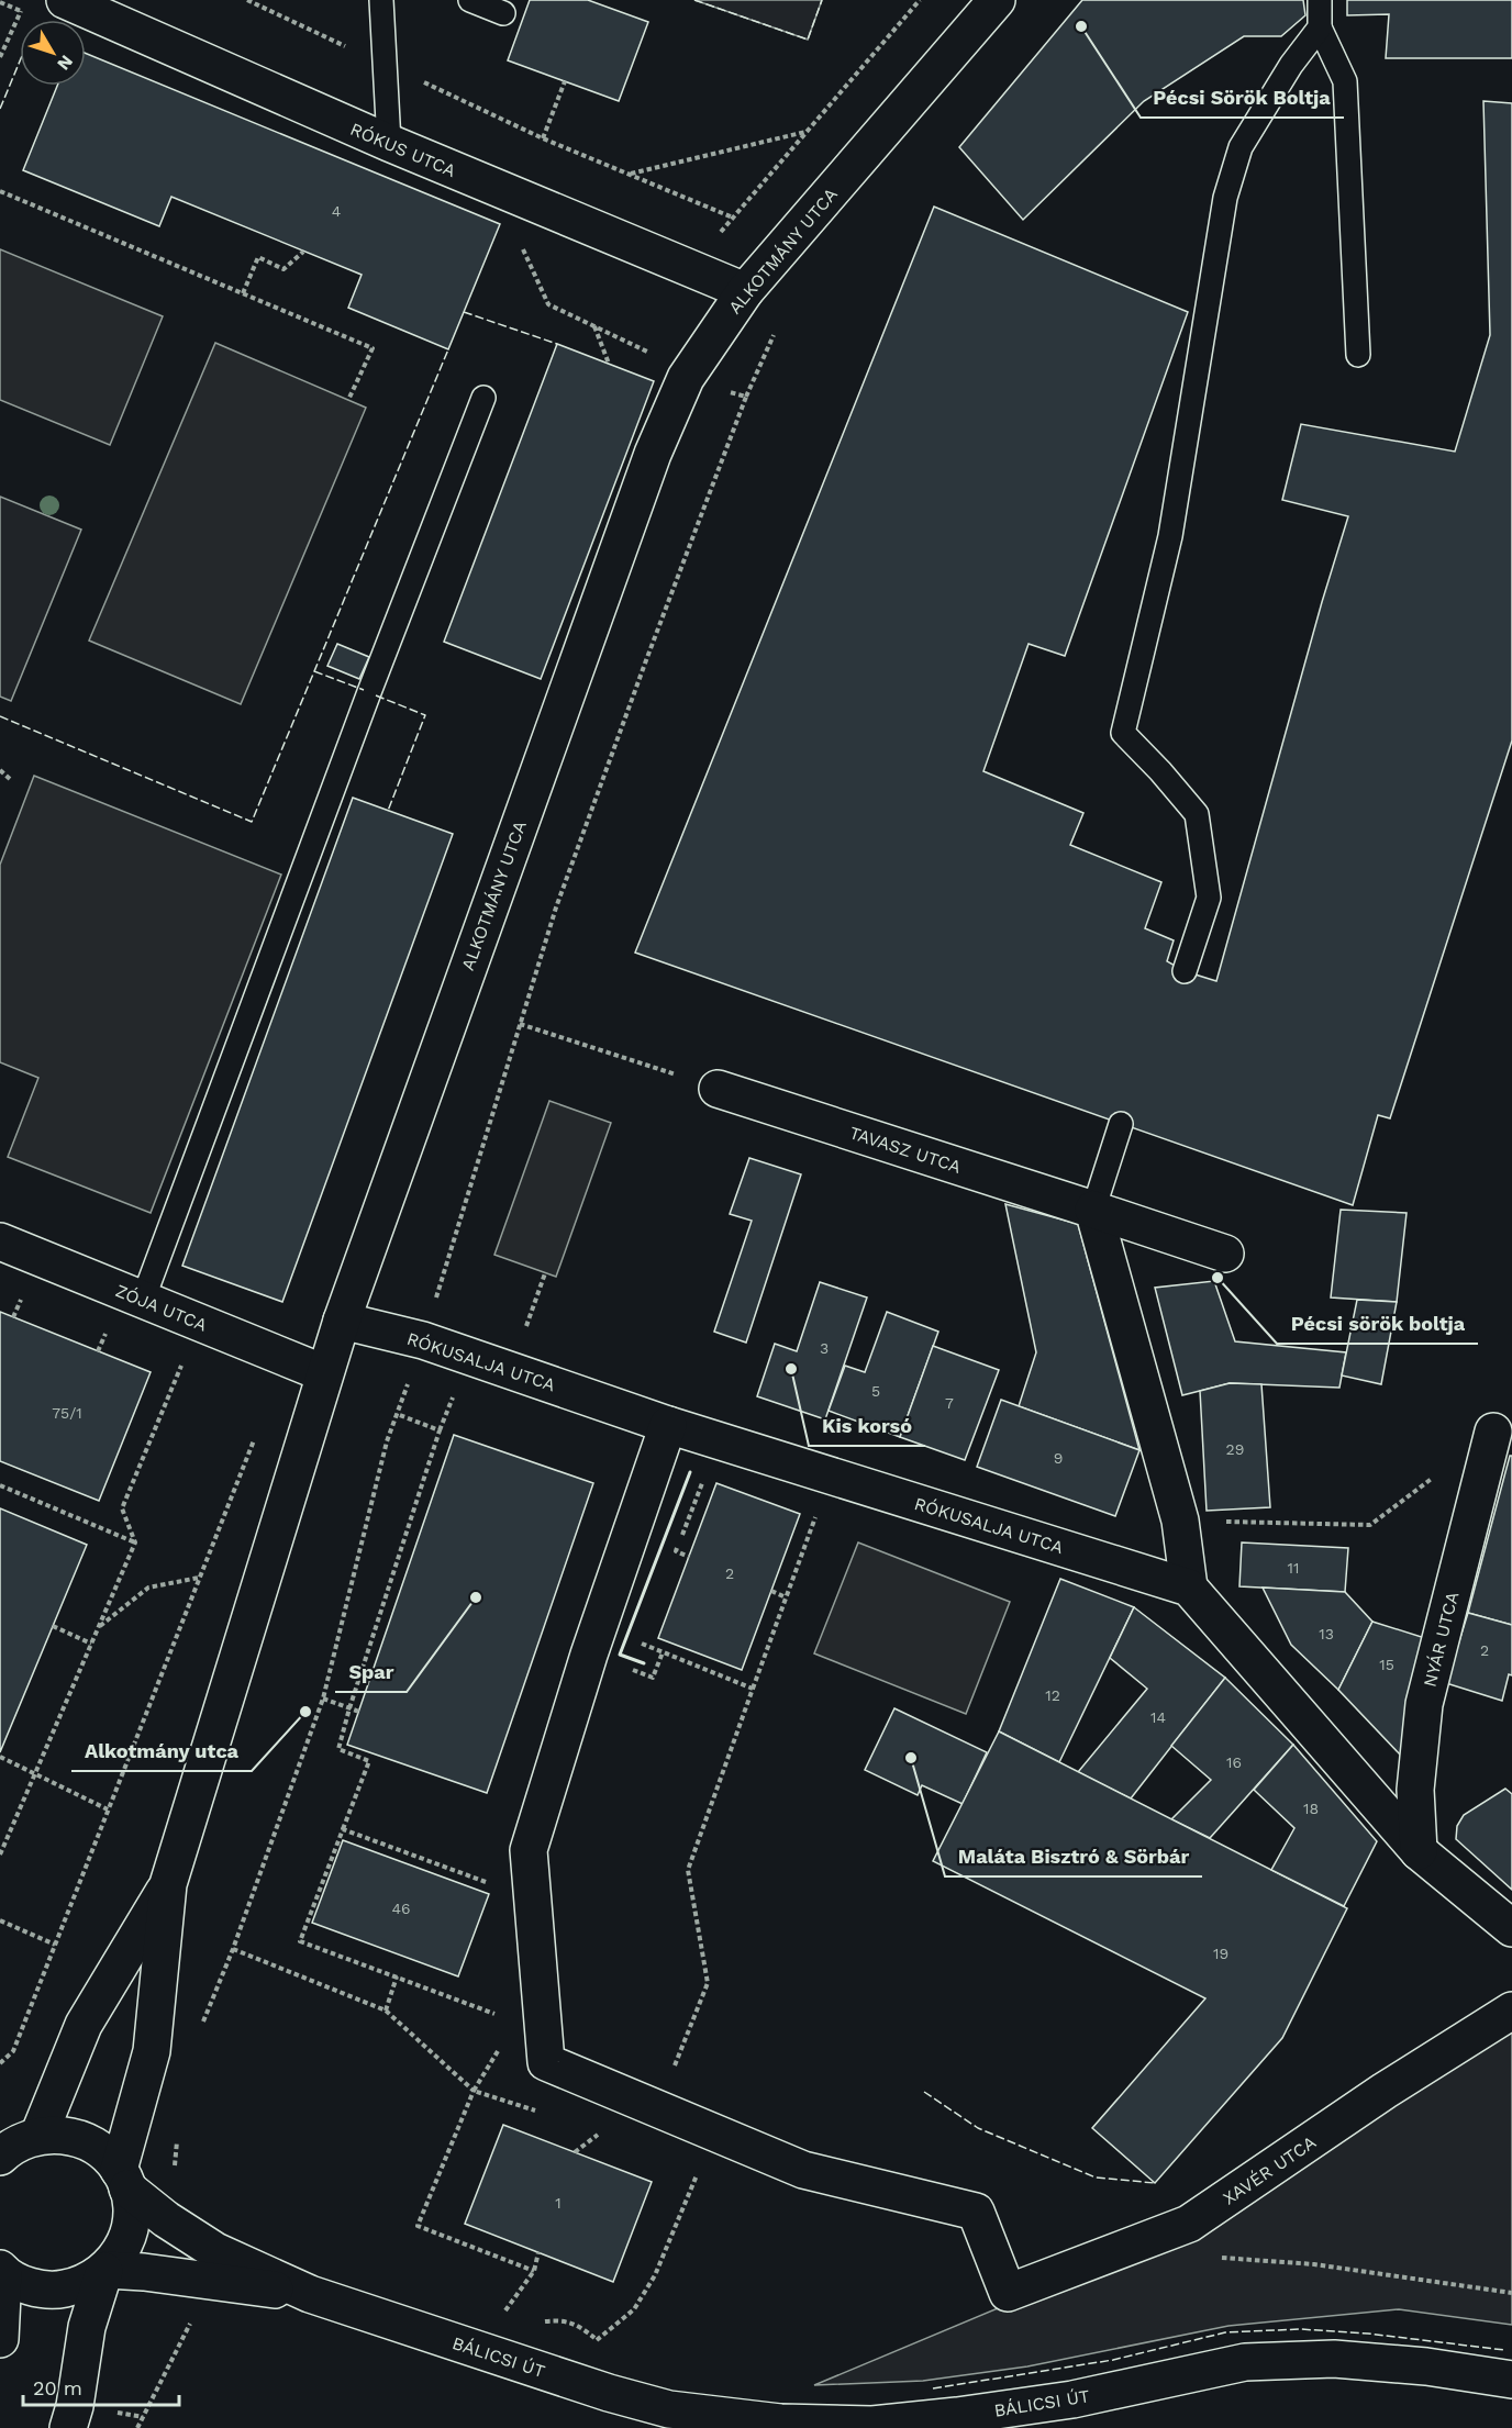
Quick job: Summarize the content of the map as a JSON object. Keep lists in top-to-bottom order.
{
  "streets": {
    "street": [
      "RÓKUS UTCA",
      "ALKOTMÁNY UTCA",
      "TAVASZ UTCA",
      "ZÓJA UTCA",
      "RÓKUSALJA UTCA",
      "NYÁR UTCA",
      "XAVÉR UTCA",
      "BÁLICSI ÚT"
    ]
  },
  "crossings": [
    ["RÓKUS UTCA", "ALKOTMÁNY UTCA"],
    ["ALKOTMÁNY UTCA", "ZÓJA UTCA"],
    ["ALKOTMÁNY UTCA", "RÓKUSALJA UTCA"],
    ["ALKOTMÁNY UTCA", "BÁLICSI ÚT"],
    ["RÓKUSALJA UTCA", "XAVÉR UTCA"]
  ],
  "places": [
    "Pécsi Sörök Boltja",
    "Pécsi sörök boltja",
    "Kis korsó",
    "Spar",
    "Alkotmány utca",
    "Maláta Bisztró & Sörbár"
  ],
  "house_numbers": [
    "4",
    "3",
    "5",
    "7",
    "75/1",
    "29",
    "9",
    "11",
    "2",
    "13",
    "2",
    "15",
    "12",
    "14",
    "16",
    "18",
    "46",
    "19",
    "1"
  ],
  "scale_bar": "20 m",
  "north": "bottom right"
}
